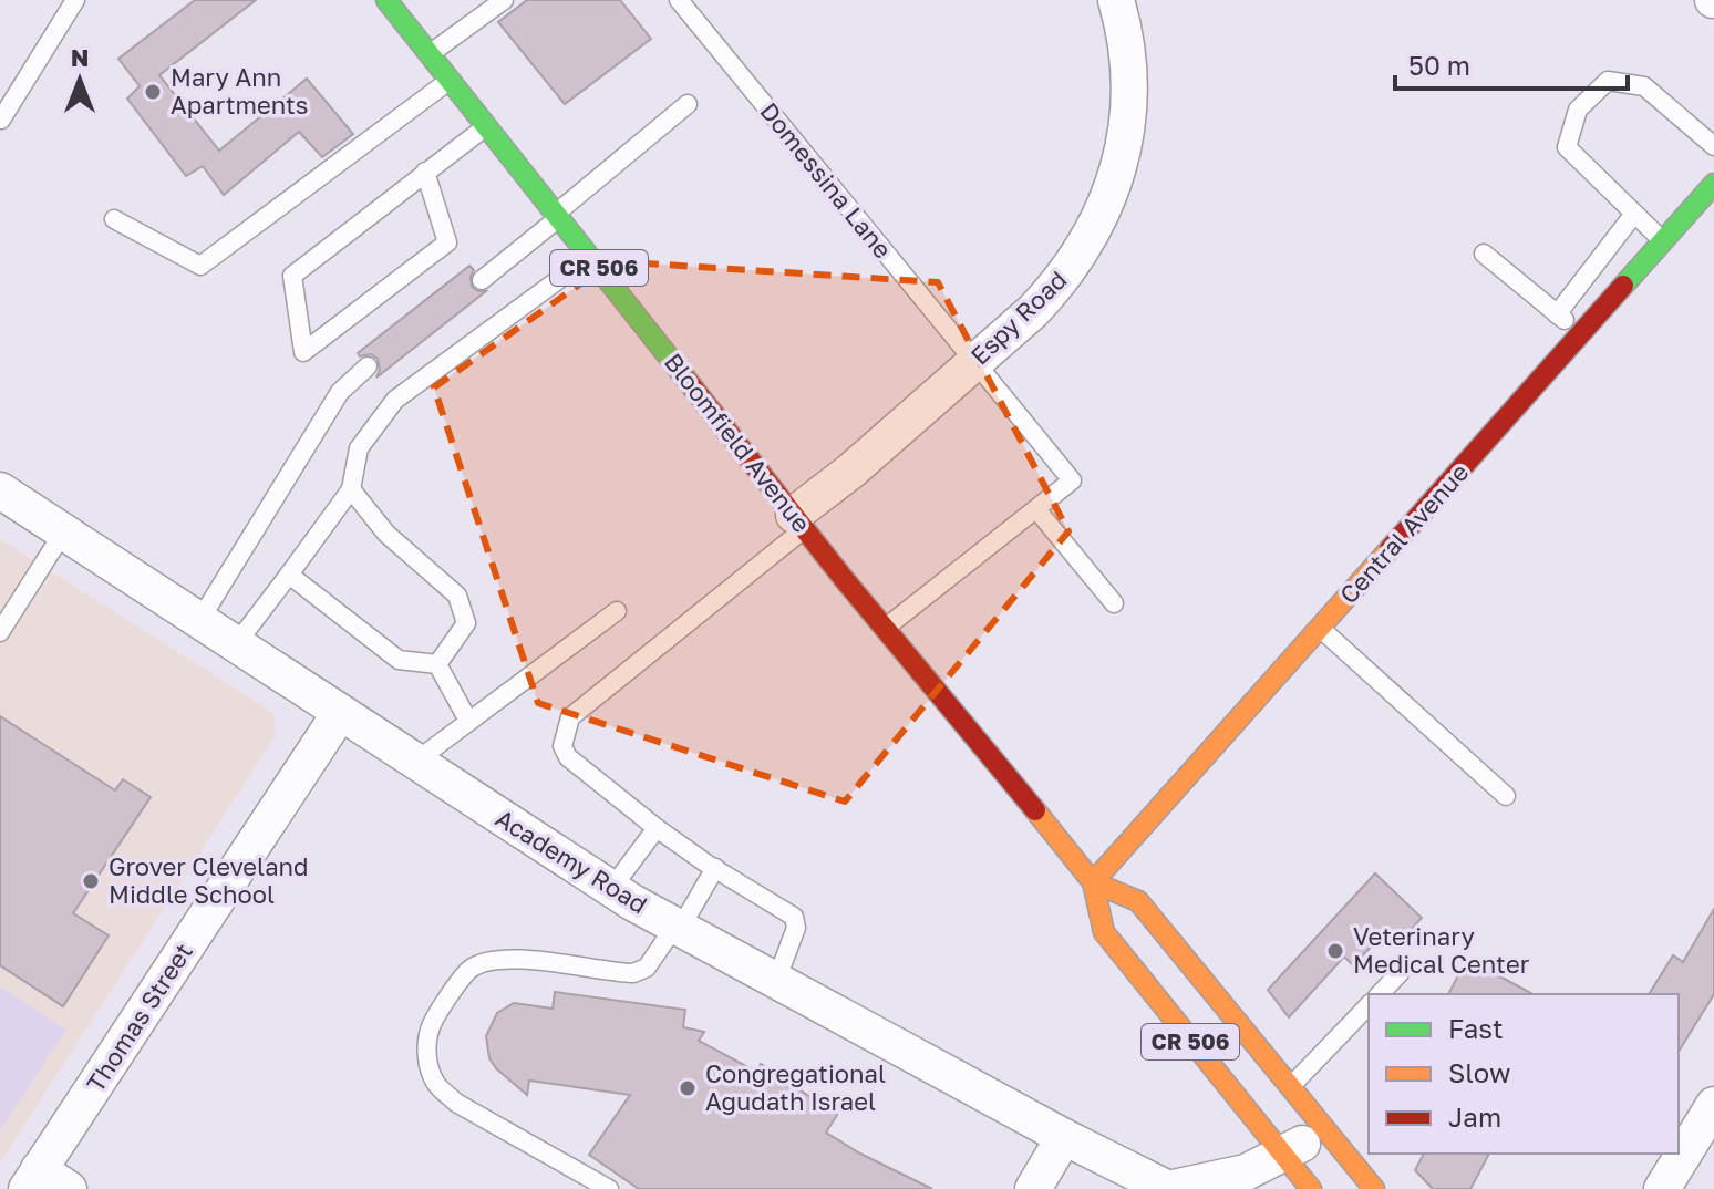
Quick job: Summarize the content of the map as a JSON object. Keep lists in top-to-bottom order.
{
  "streets": {
    "main road": ["CR 506", "Bloomfield Avenue", "Central Avenue"],
    "street": ["Espy Road", "Academy Road", "Thomas Street"],
    "lane": ["Domessina Lane"]
  },
  "crossings": [
    ["Domessina Lane", "Espy Road"],
    ["Espy Road", "Bloomfield Avenue"],
    ["Bloomfield Avenue", "Central Avenue"],
    ["Bloomfield Avenue", "Academy Road"],
    ["Academy Road", "Thomas Street"]
  ],
  "places": [
    "Mary Ann Apartments",
    "Grover Cleveland Middle School",
    "Veterinary Medical Center",
    "Congregational Agudath Israel"
  ],
  "legend": ["Fast", "Slow", "Jam"],
  "scale_bar": "50 m",
  "north": "top"
}
